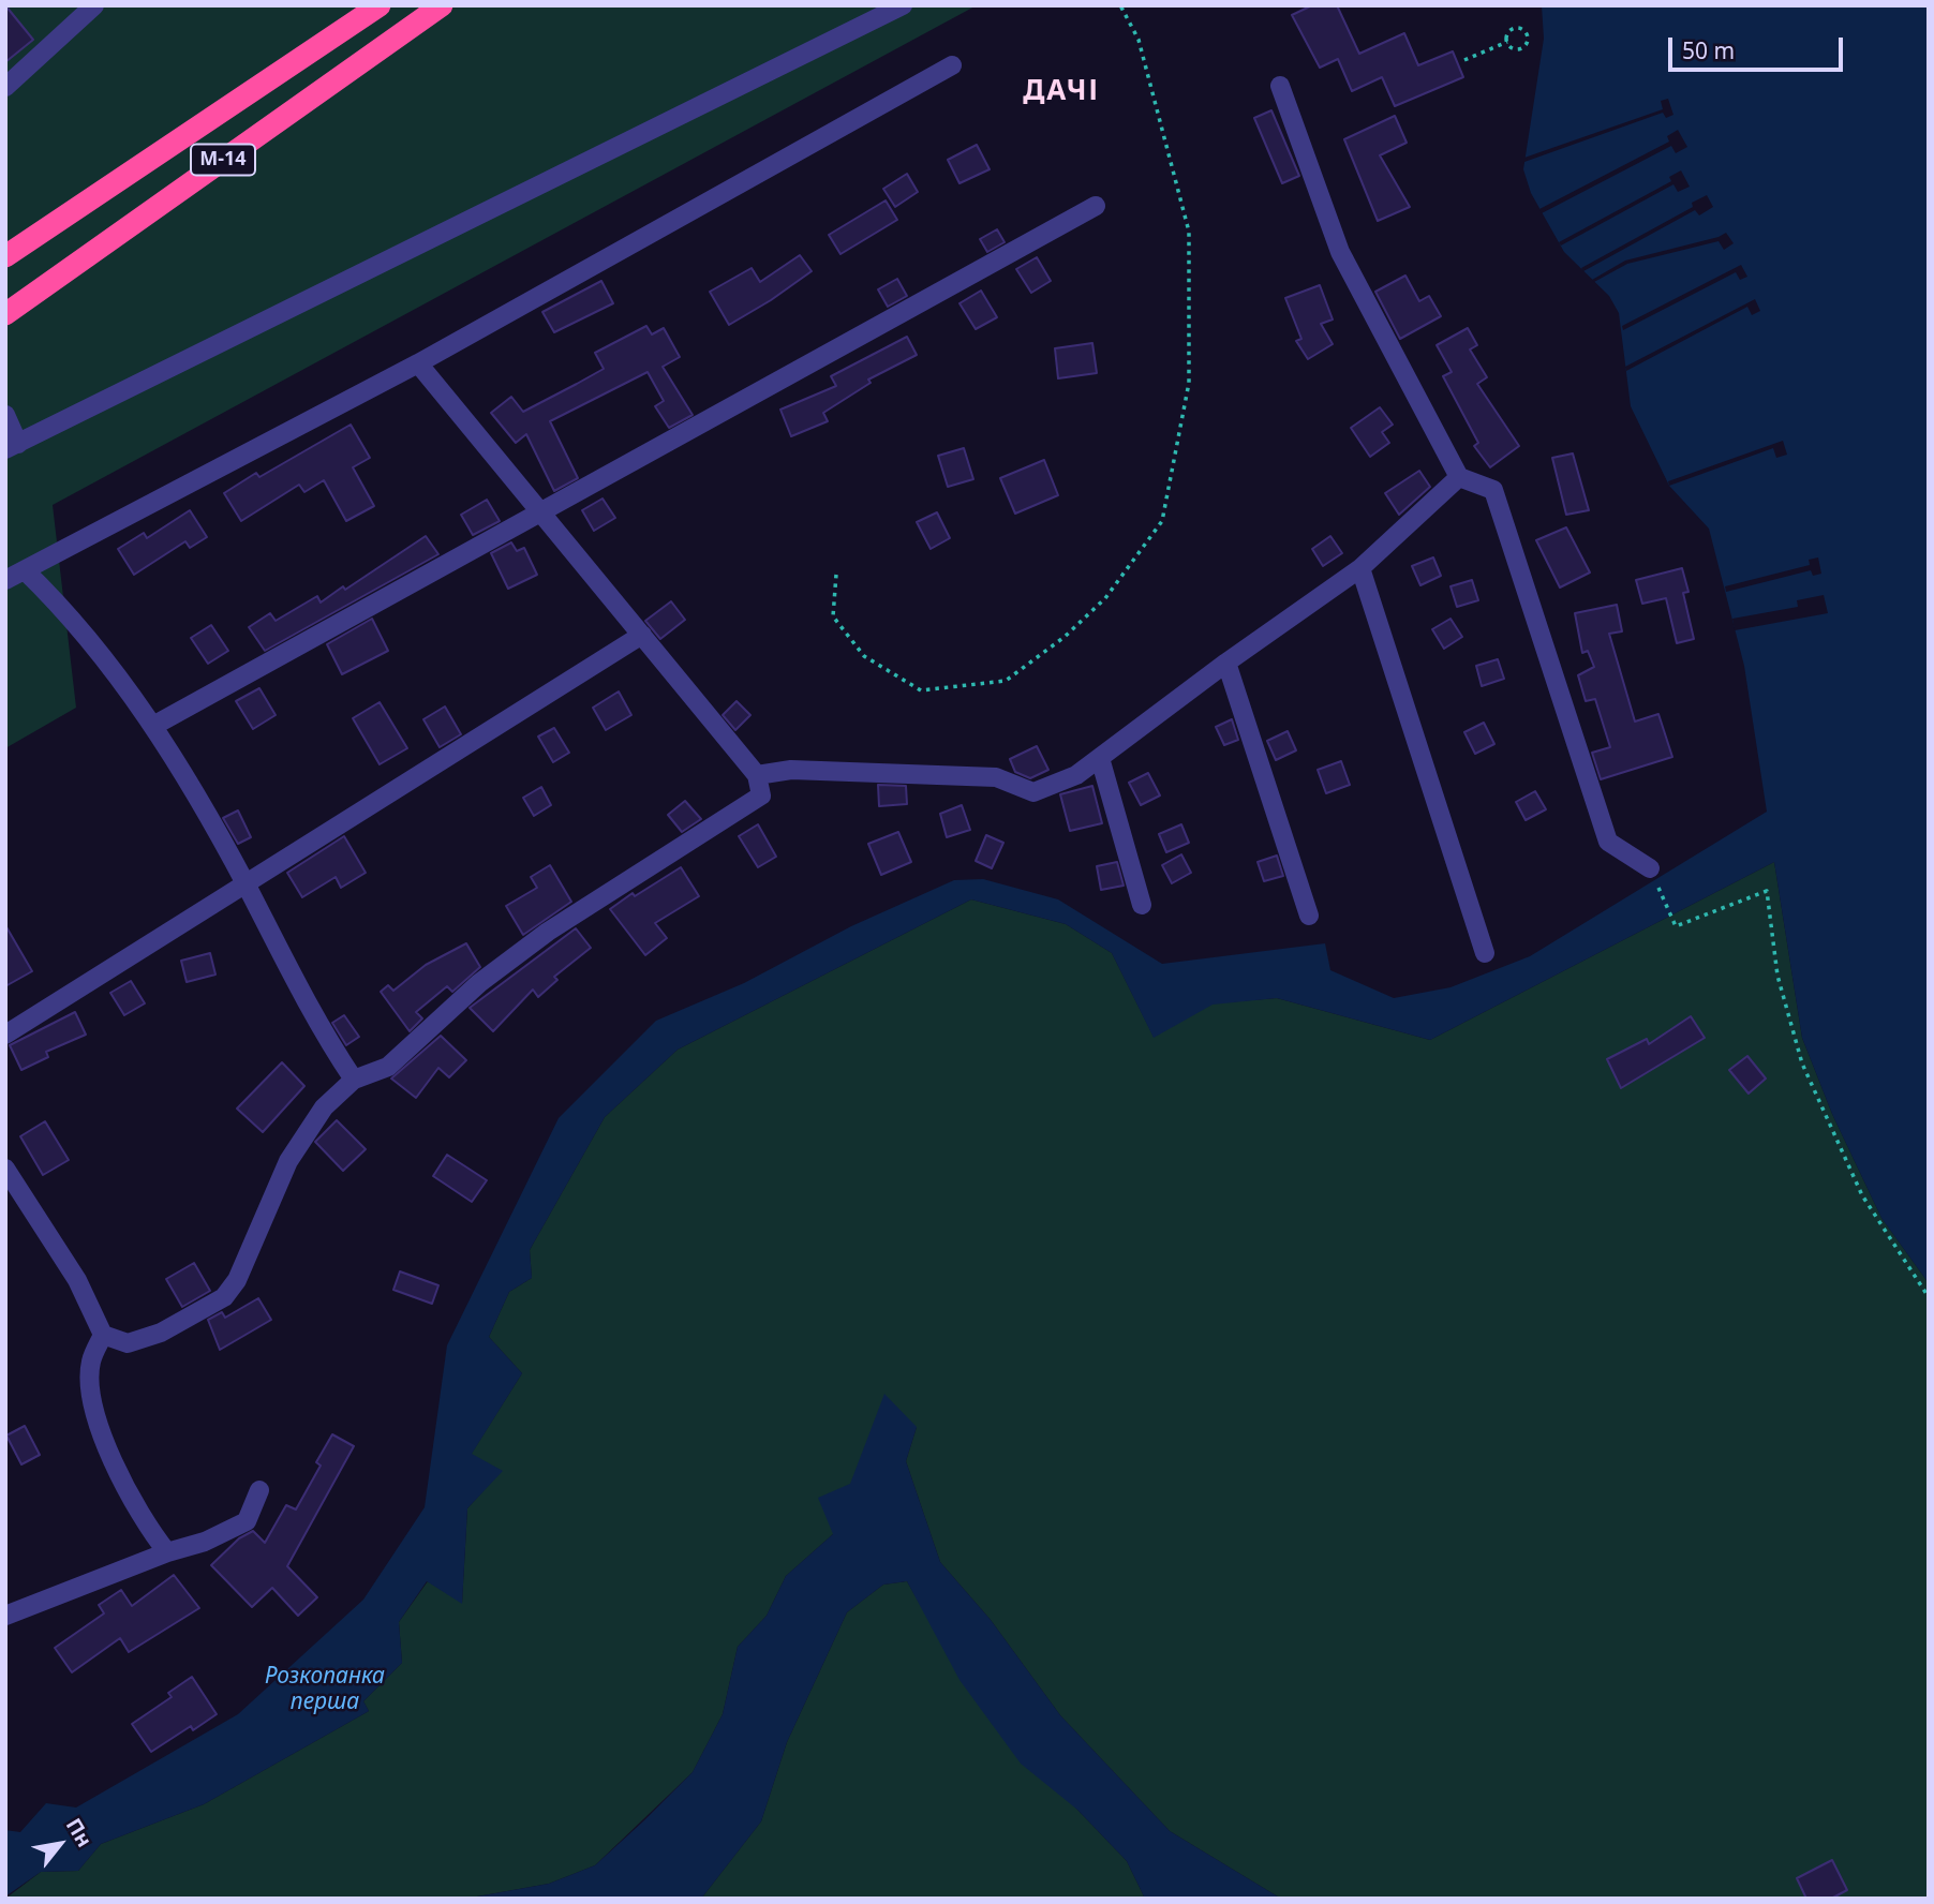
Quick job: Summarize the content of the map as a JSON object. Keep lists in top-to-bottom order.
{
  "streets": {
    "highway": ["М-14"]
  },
  "districts": ["ДАЧІ"],
  "water": ["Розкопанка перша"],
  "scale_bar": "50 m",
  "north": "top right"
}
